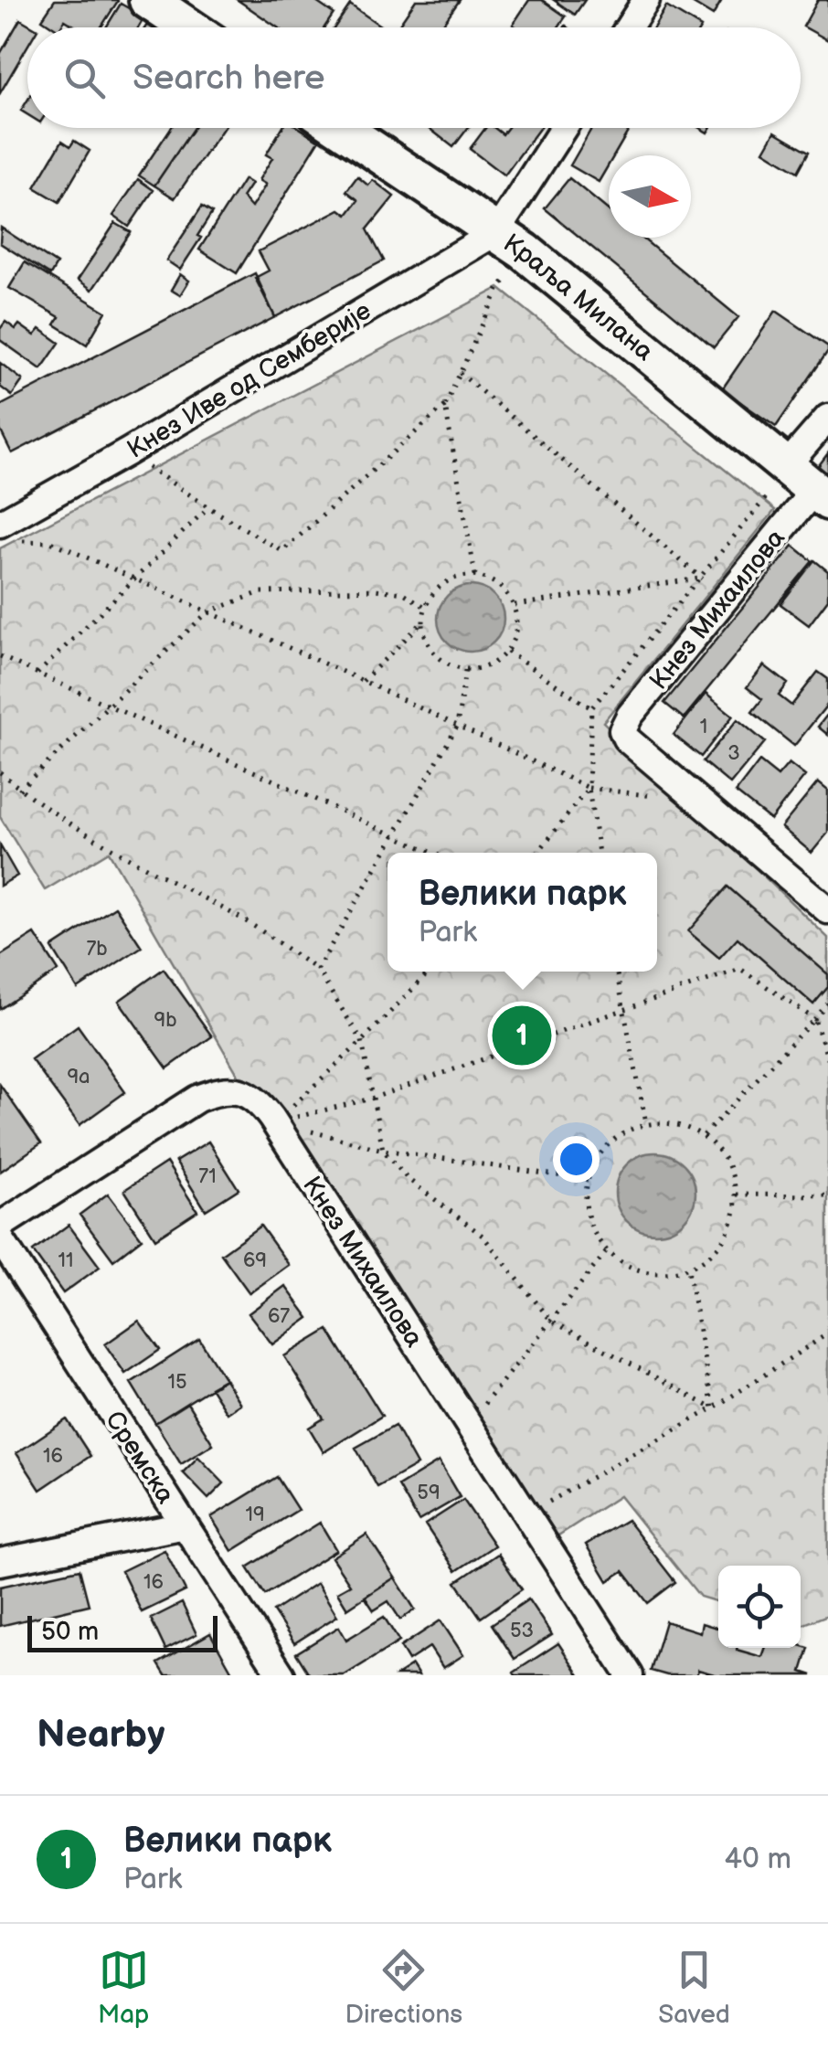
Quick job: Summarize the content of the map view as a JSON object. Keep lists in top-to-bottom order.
{
  "streets": {
    "main road": ["Краља Милана"],
    "street": ["Кнез Иве од Семберије", "Кнез Михаилова", "Сремска"]
  },
  "crossings": [
    ["Краља Милана", "Кнез Иве од Семберије"],
    ["Краља Милана", "Кнез Михаилова"]
  ],
  "house_numbers": [
    "1",
    "3",
    "7b",
    "9b",
    "9a",
    "71",
    "11",
    "69",
    "67",
    "15",
    "16",
    "59",
    "19",
    "16",
    "53"
  ],
  "scale_bar": "50 m",
  "north": "right",
  "page": {
    "search": "Search here",
    "popup": ["Велики парк", "Park"],
    "pins": "1",
    "scale": "50 m",
    "heading": "Nearby",
    "list": [
      {
        "mark": "1",
        "name": "Велики парк",
        "note": "Park",
        "value": "40 m"
      }
    ],
    "nav": ["Map", "Directions", "Saved"]
  }
}
